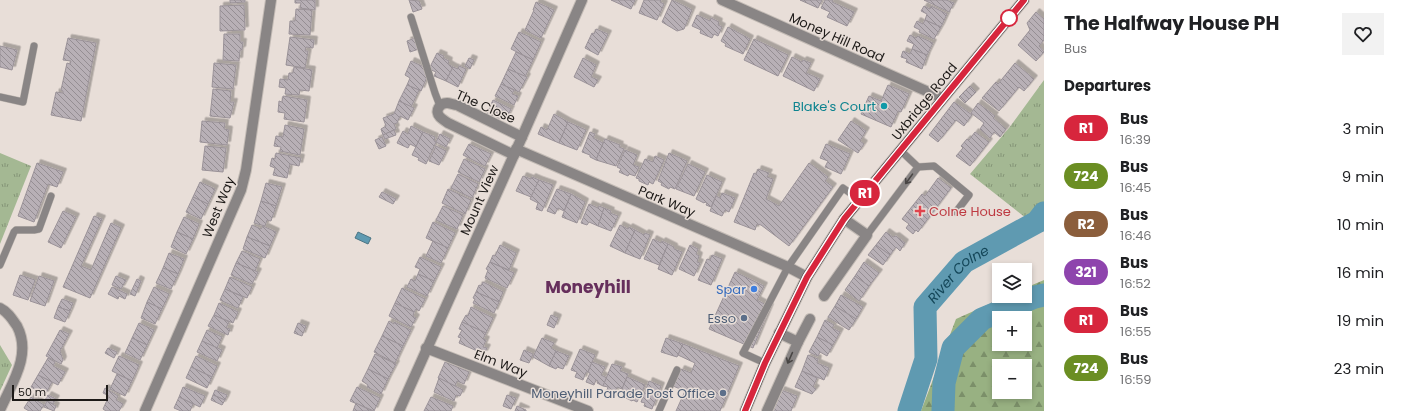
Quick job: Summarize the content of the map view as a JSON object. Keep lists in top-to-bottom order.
{
  "streets": {
    "main road": ["Uxbridge Road"],
    "street": [
      "Money Hill Road",
      "The Close",
      "Mount View",
      "Park Way",
      "West Way",
      "Elm Way"
    ]
  },
  "crossings": [
    ["Money Hill Road", "Uxbridge Road"],
    ["Uxbridge Road", "Park Way"],
    ["The Close", "Mount View"],
    ["The Close", "Park Way"],
    ["Mount View", "Park Way"],
    ["Mount View", "Elm Way"]
  ],
  "districts": ["Moneyhill"],
  "water": ["River Colne"],
  "places": {
    "other": [
      "Blake's Court",
      "Spar",
      "Esso",
      "Moneyhill Parade Post Office"
    ],
    "health": ["Colne House"]
  },
  "lines": ["bus line R1"],
  "scale_bar": "50 m",
  "page": {
    "on_map": "R1",
    "heading": [
      ["The Halfway House PH", "Bus"],
      "Departures"
    ],
    "list": [
      {
        "mark": "R1",
        "name": "Bus",
        "note": "16:39",
        "value": "3 min"
      },
      {
        "mark": "724",
        "name": "Bus",
        "note": "16:45",
        "value": "9 min"
      },
      {
        "mark": "R2",
        "name": "Bus",
        "note": "16:46",
        "value": "10 min"
      },
      {
        "mark": "321",
        "name": "Bus",
        "note": "16:52",
        "value": "16 min"
      },
      {
        "mark": "R1",
        "name": "Bus",
        "note": "16:55",
        "value": "19 min"
      },
      {
        "mark": "724",
        "name": "Bus",
        "note": "16:59",
        "value": "23 min"
      }
    ],
    "map_buttons": ["+", "−"],
    "scale": "50 m"
  }
}
